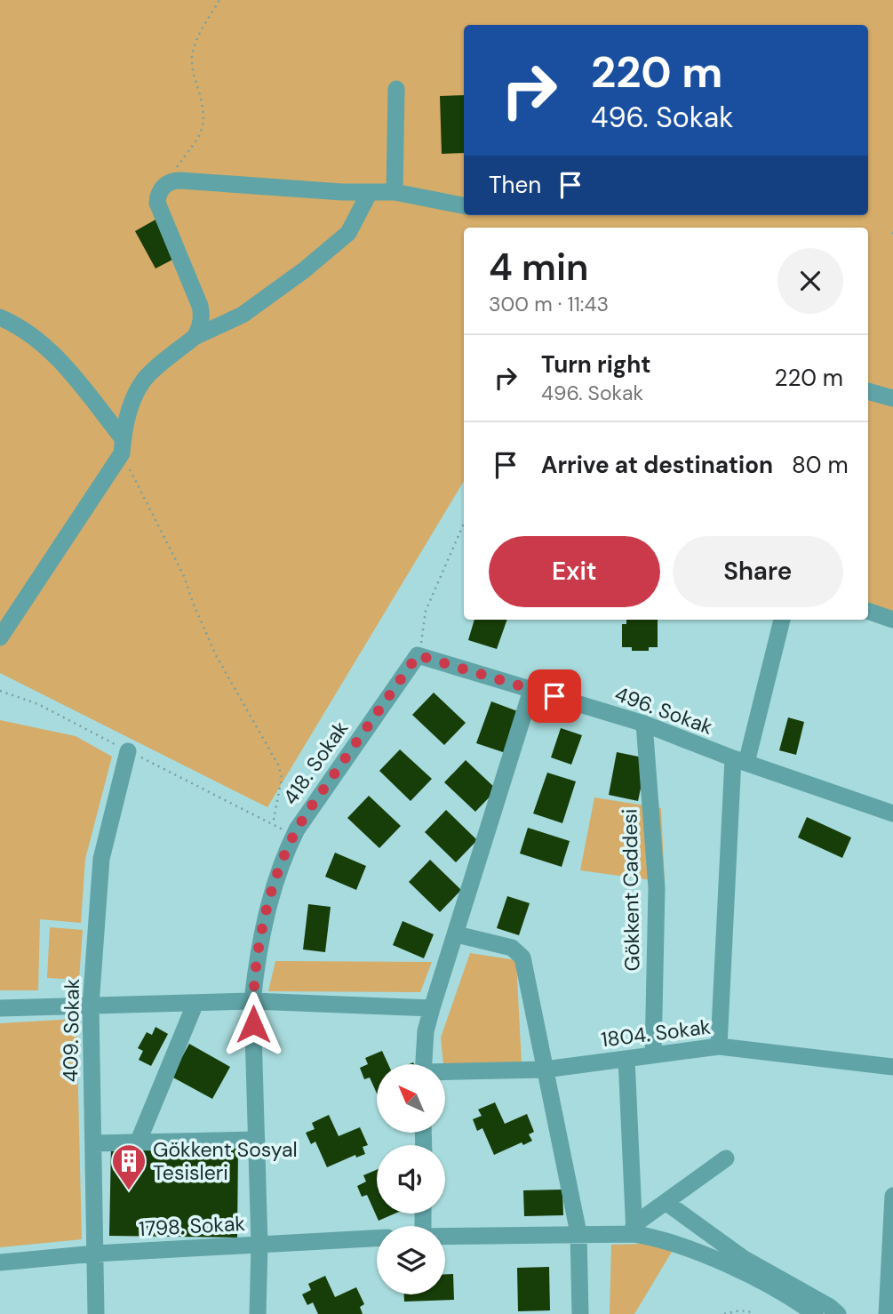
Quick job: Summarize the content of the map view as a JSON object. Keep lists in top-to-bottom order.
{
  "streets": {
    "street": [
      "496. Sokak",
      "418. Sokak",
      "Gökkent Caddesi",
      "409. Sokak",
      "1804. Sokak",
      "1798. Sokak"
    ]
  },
  "crossings": [
    ["496. Sokak", "418. Sokak"],
    ["496. Sokak", "Gökkent Caddesi"],
    ["418. Sokak", "1798. Sokak"],
    ["Gökkent Caddesi", "1804. Sokak"],
    ["409. Sokak", "1798. Sokak"]
  ],
  "places": {
    "building": ["Gökkent Sosyal Tesisleri"]
  },
  "north": "top left",
  "page": {
    "turn": ["220 m", "496. Sokak"],
    "then": "Then",
    "heading": ["4 min", "300 m · 11:43"],
    "list": [
      {
        "name": "Turn right",
        "note": "496. Sokak",
        "value": "220 m"
      },
      {
        "name": "Arrive at destination",
        "value": "80 m"
      }
    ],
    "buttons": ["Exit", "Share"]
  }
}
